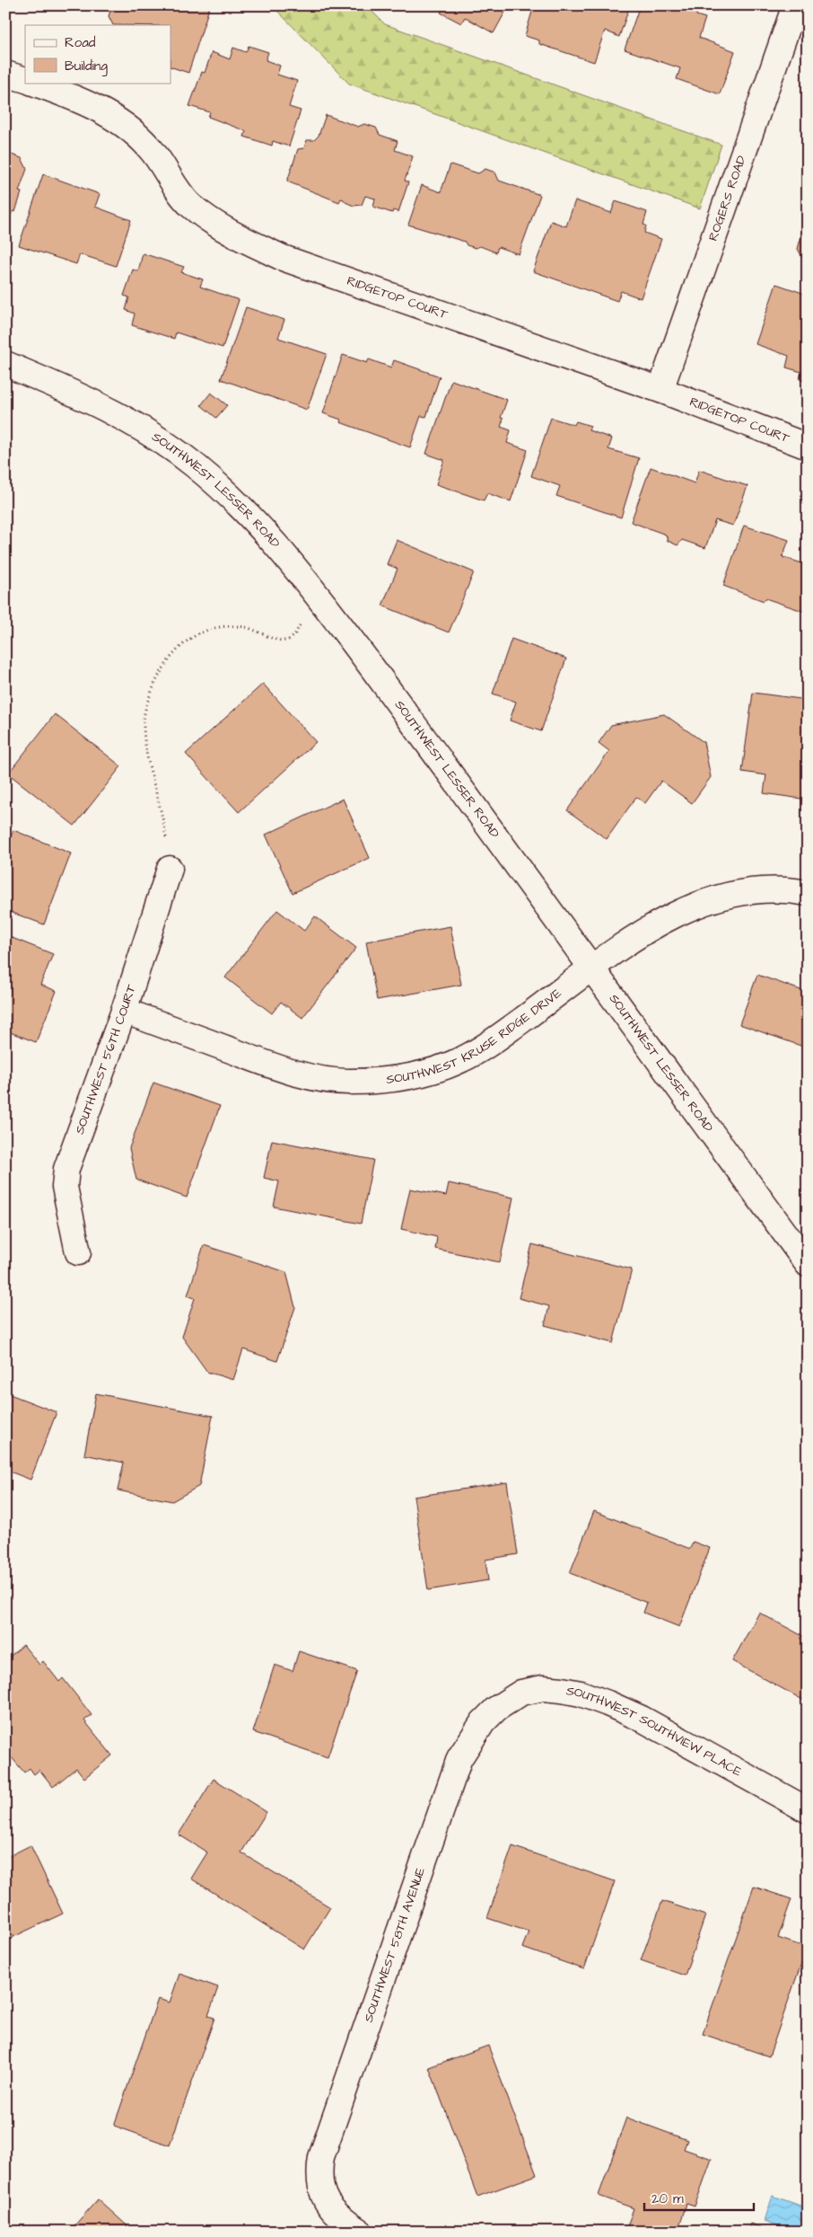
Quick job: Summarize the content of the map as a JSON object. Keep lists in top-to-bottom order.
{
  "streets": {
    "street": [
      "ROGERS ROAD",
      "RIDGETOP COURT",
      "SOUTHWEST LESSER ROAD",
      "SOUTHWEST KRUSE RIDGE DRIVE",
      "SOUTHWEST 56TH COURT",
      "SOUTHWEST SOUTHVIEW PLACE",
      "SOUTHWEST 58TH AVENUE"
    ]
  },
  "crossings": [
    ["ROGERS ROAD", "RIDGETOP COURT"],
    ["SOUTHWEST LESSER ROAD", "SOUTHWEST KRUSE RIDGE DRIVE"],
    ["SOUTHWEST KRUSE RIDGE DRIVE", "SOUTHWEST 56TH COURT"],
    ["SOUTHWEST SOUTHVIEW PLACE", "SOUTHWEST 58TH AVENUE"]
  ],
  "legend": ["Road", "Building"],
  "scale_bar": "20 m"
}
